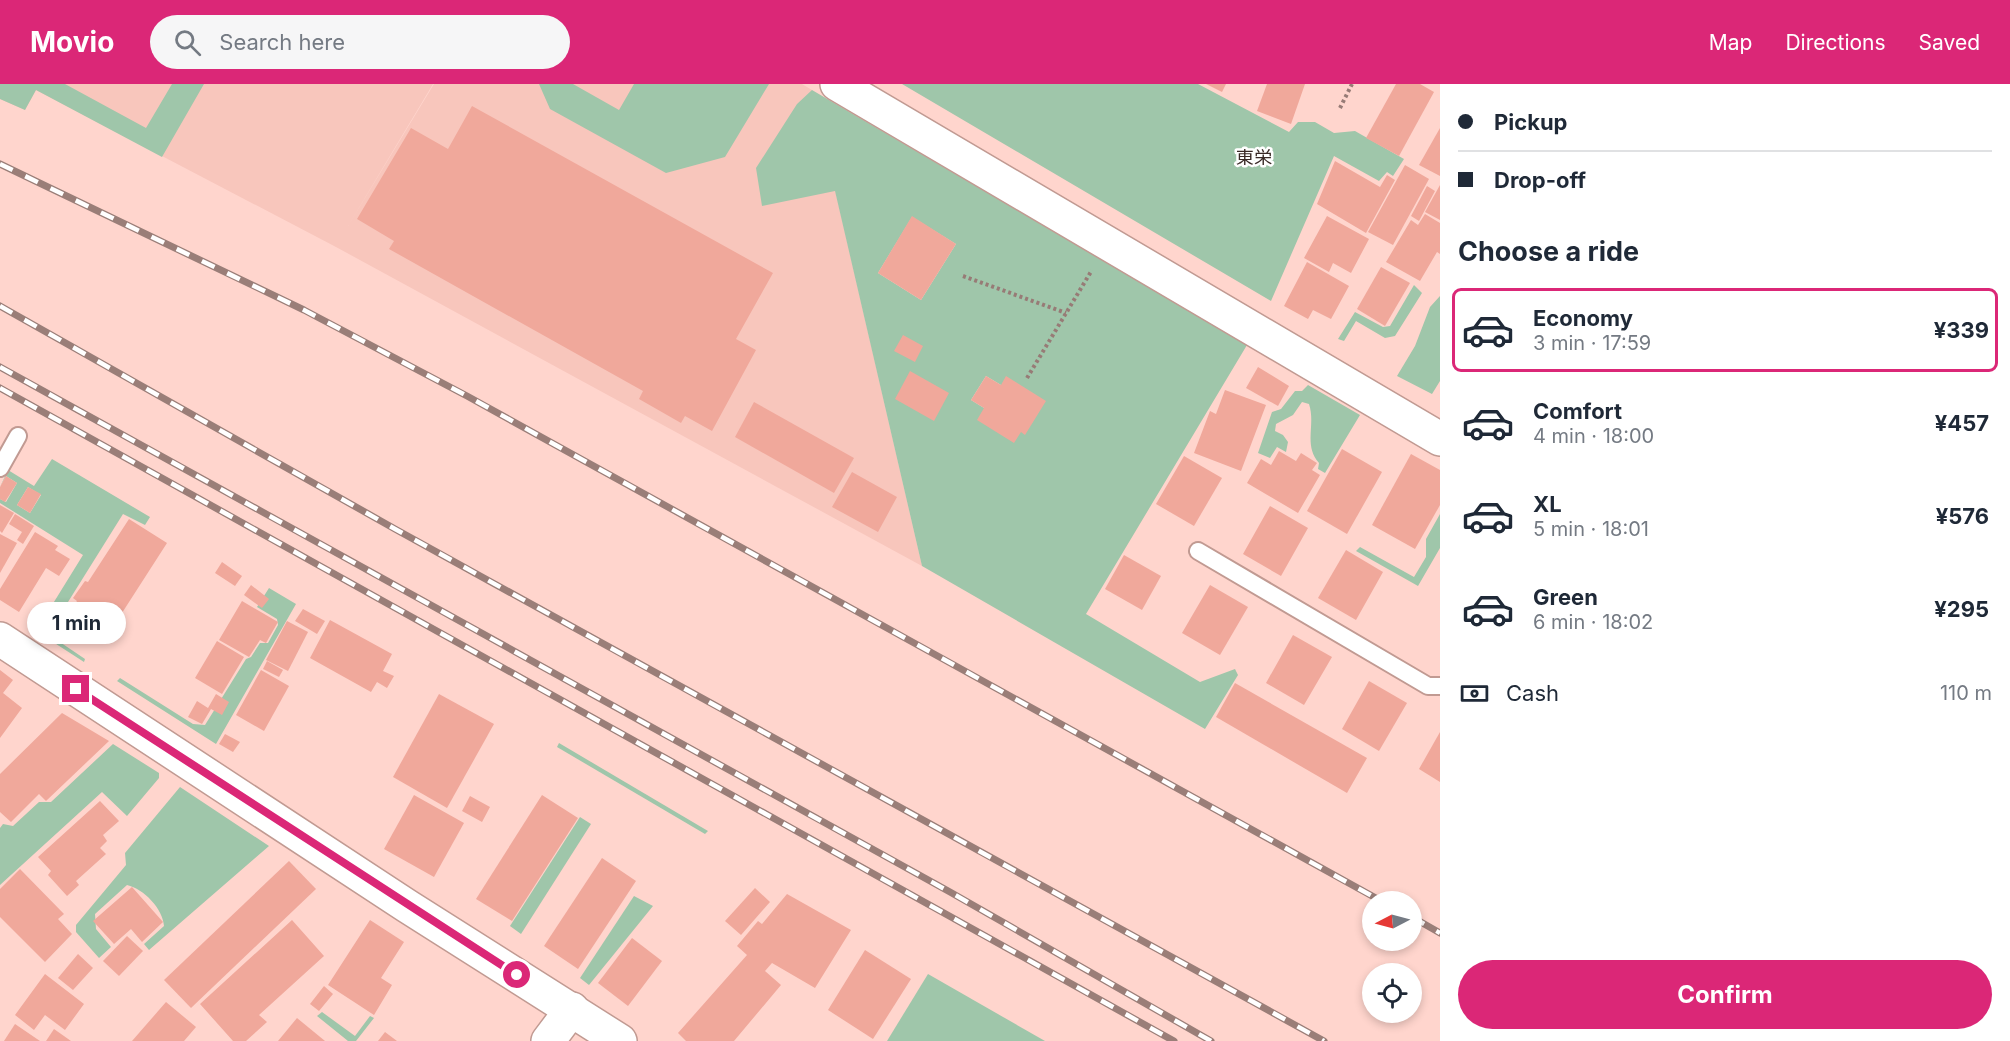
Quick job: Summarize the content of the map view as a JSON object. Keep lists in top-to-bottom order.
{
  "districts": ["東栄"],
  "north": "left",
  "page": {
    "header": "Movio",
    "search": "Search here",
    "nav": ["Map", "Directions", "Saved"],
    "banner": ["Pickup", "Drop-off"],
    "heading": "Choose a ride",
    "list": [
      {
        "name": "Economy",
        "note": "3 min · 17:59",
        "value": "¥339"
      },
      {
        "name": "Comfort",
        "note": "4 min · 18:00",
        "value": "¥457"
      },
      {
        "name": "XL",
        "note": "5 min · 18:01",
        "value": "¥576"
      },
      {
        "name": "Green",
        "note": "6 min · 18:02",
        "value": "¥295"
      }
    ],
    "bubble": "1 min",
    "pay": ["Cash", "110 m"],
    "buttons": "Confirm"
  }
}
